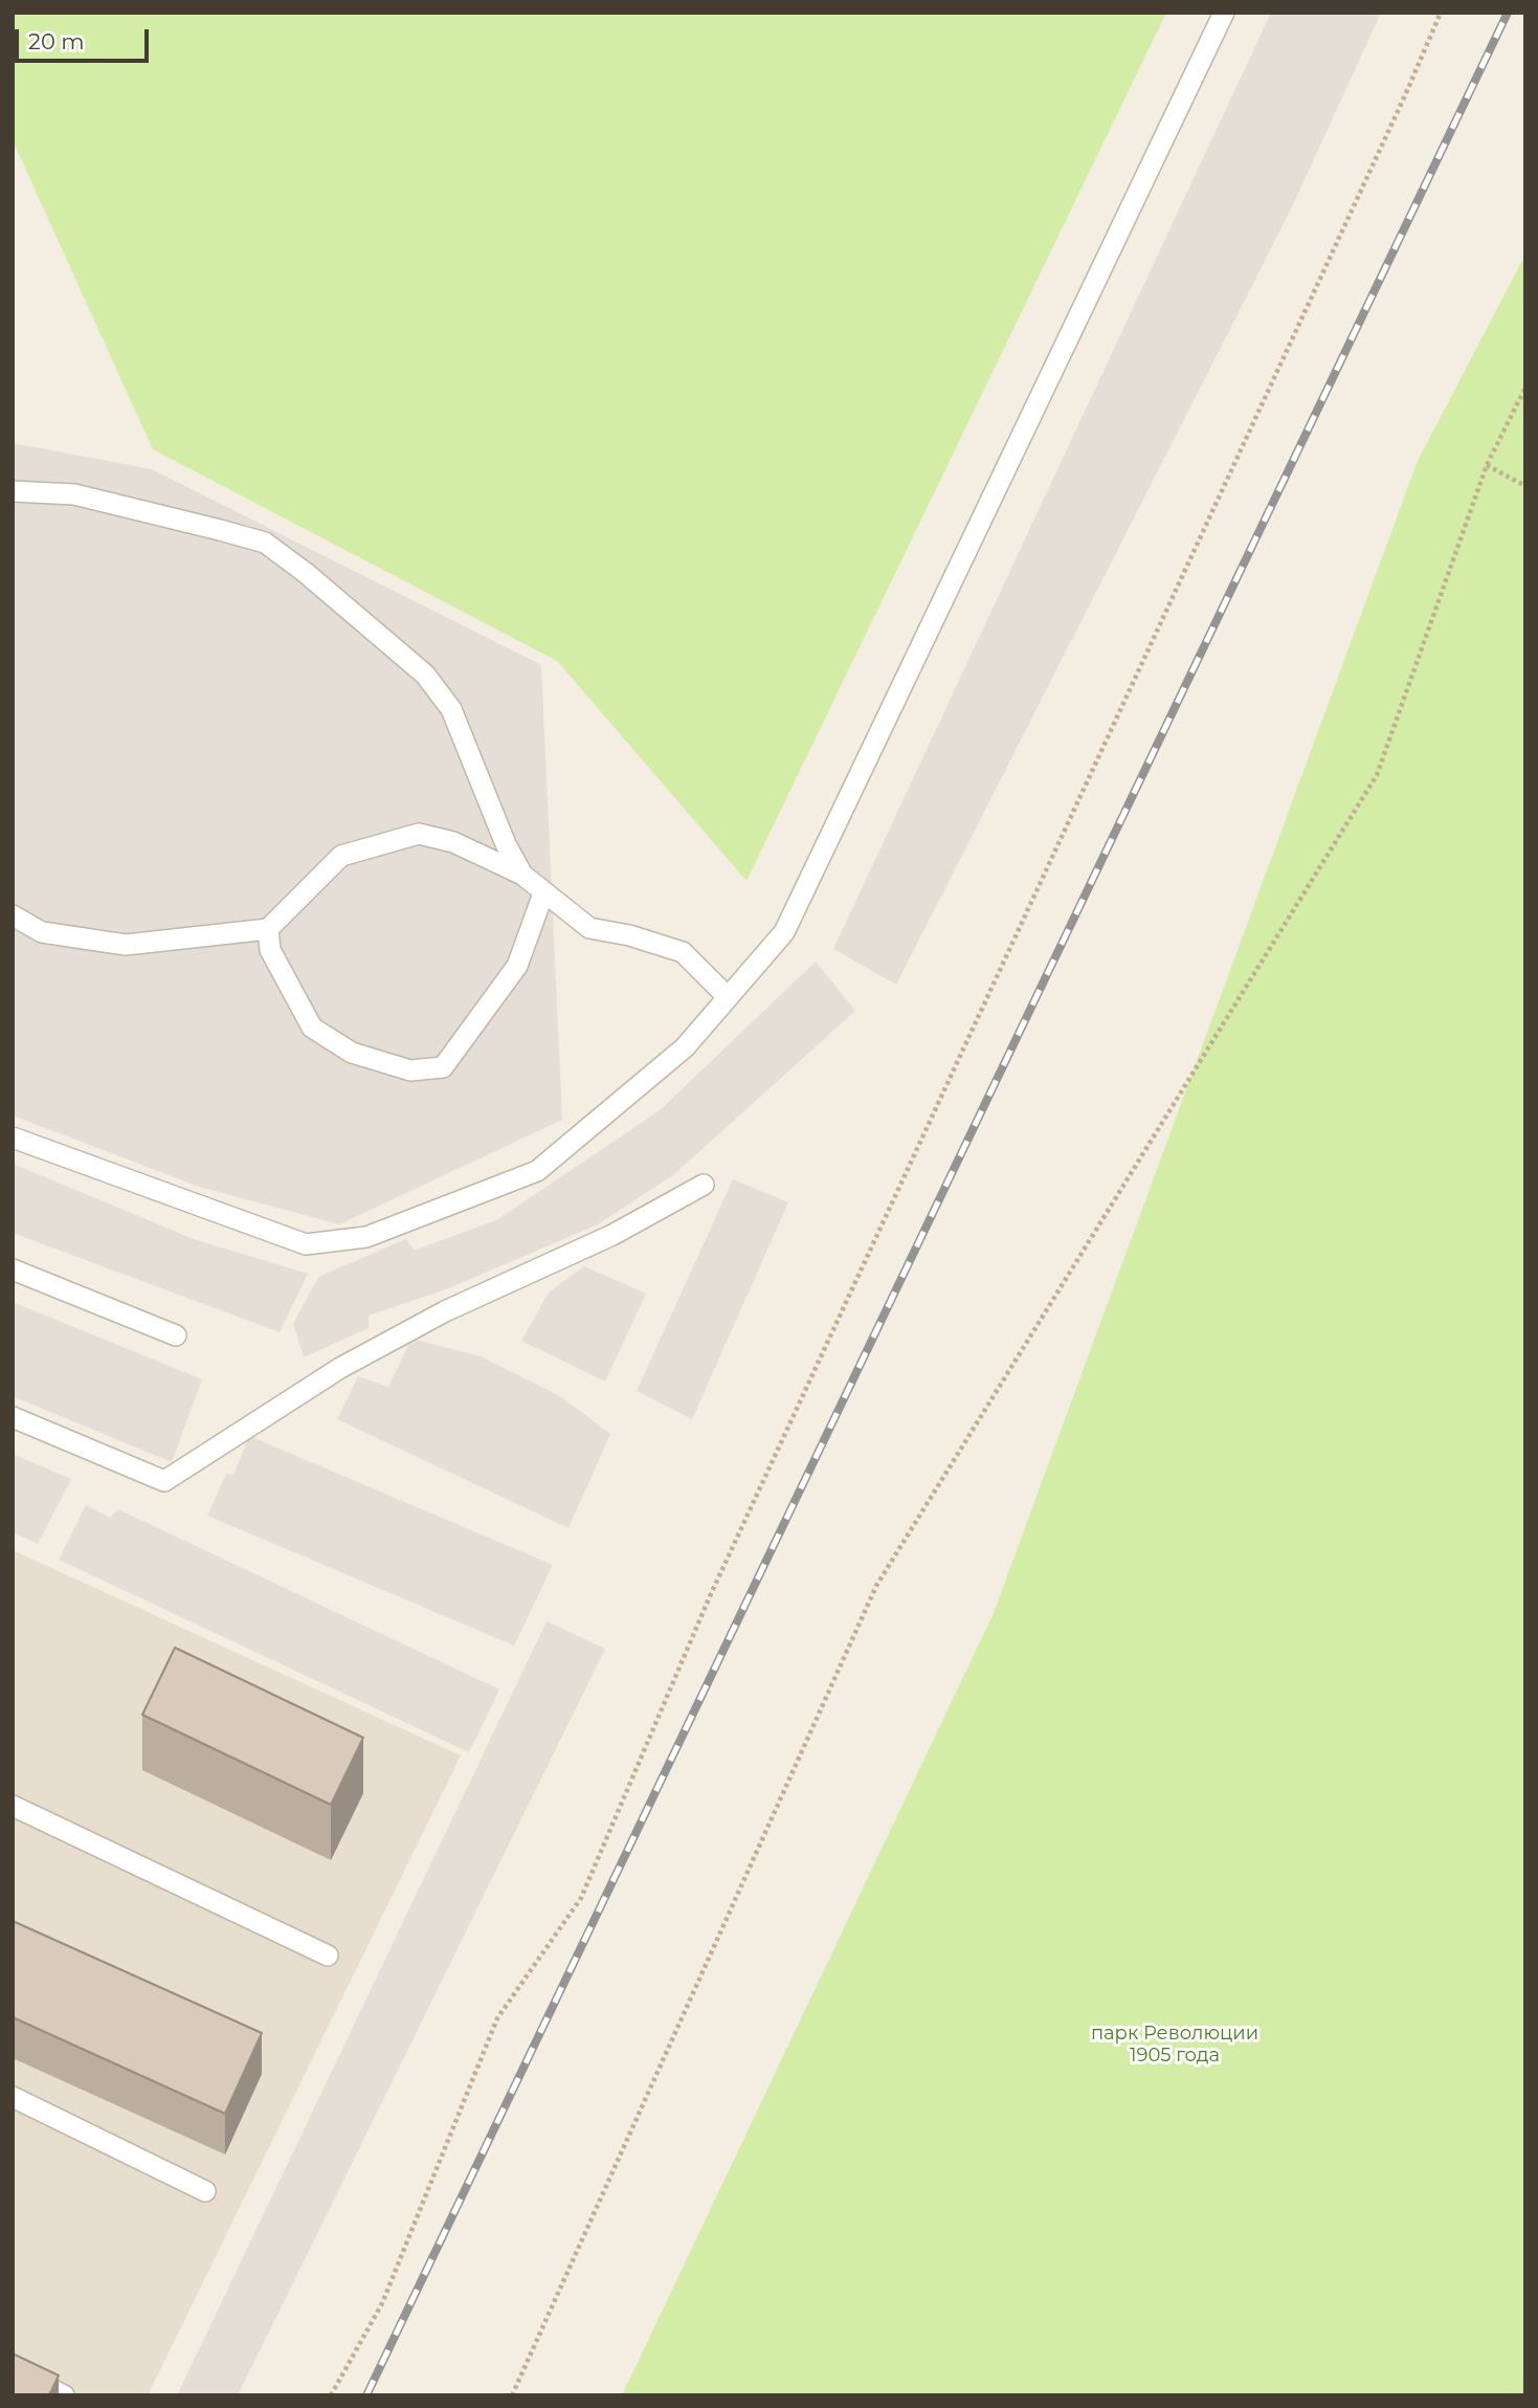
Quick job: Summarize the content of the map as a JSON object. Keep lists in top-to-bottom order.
{
  "parks": ["парк Революции 1905 года"],
  "scale_bar": "20 m"
}
